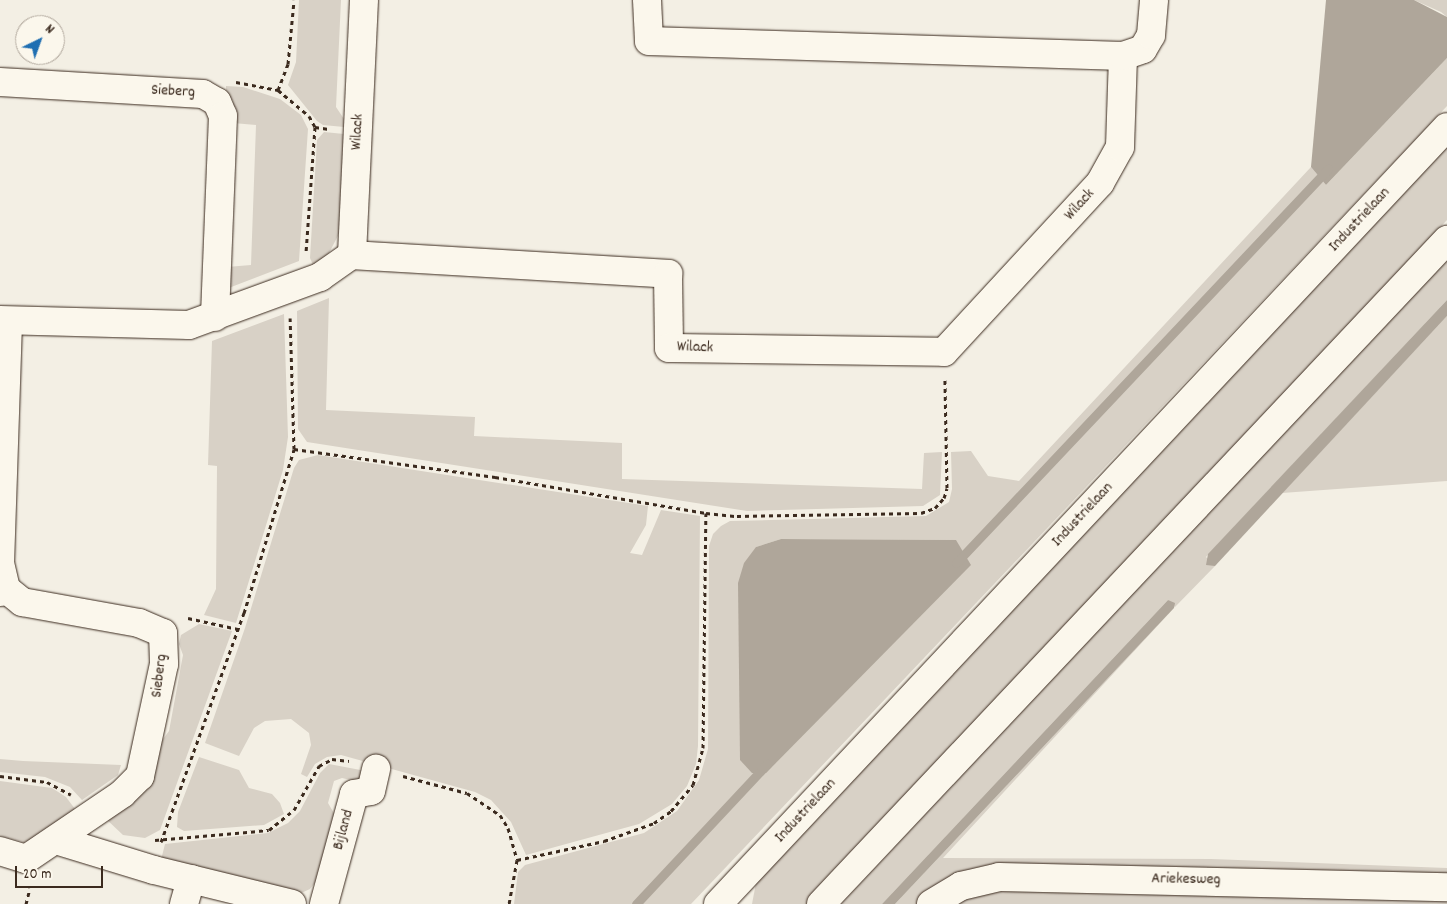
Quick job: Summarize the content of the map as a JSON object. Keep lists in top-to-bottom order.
{
  "streets": {
    "street": [
      "Sieberg",
      "Wilack",
      "Industrielaan",
      "Bijland",
      "Ariekesweg"
    ]
  },
  "crossings": [
    ["Sieberg", "Wilack"]
  ],
  "scale_bar": "20 m",
  "north": "top right"
}
